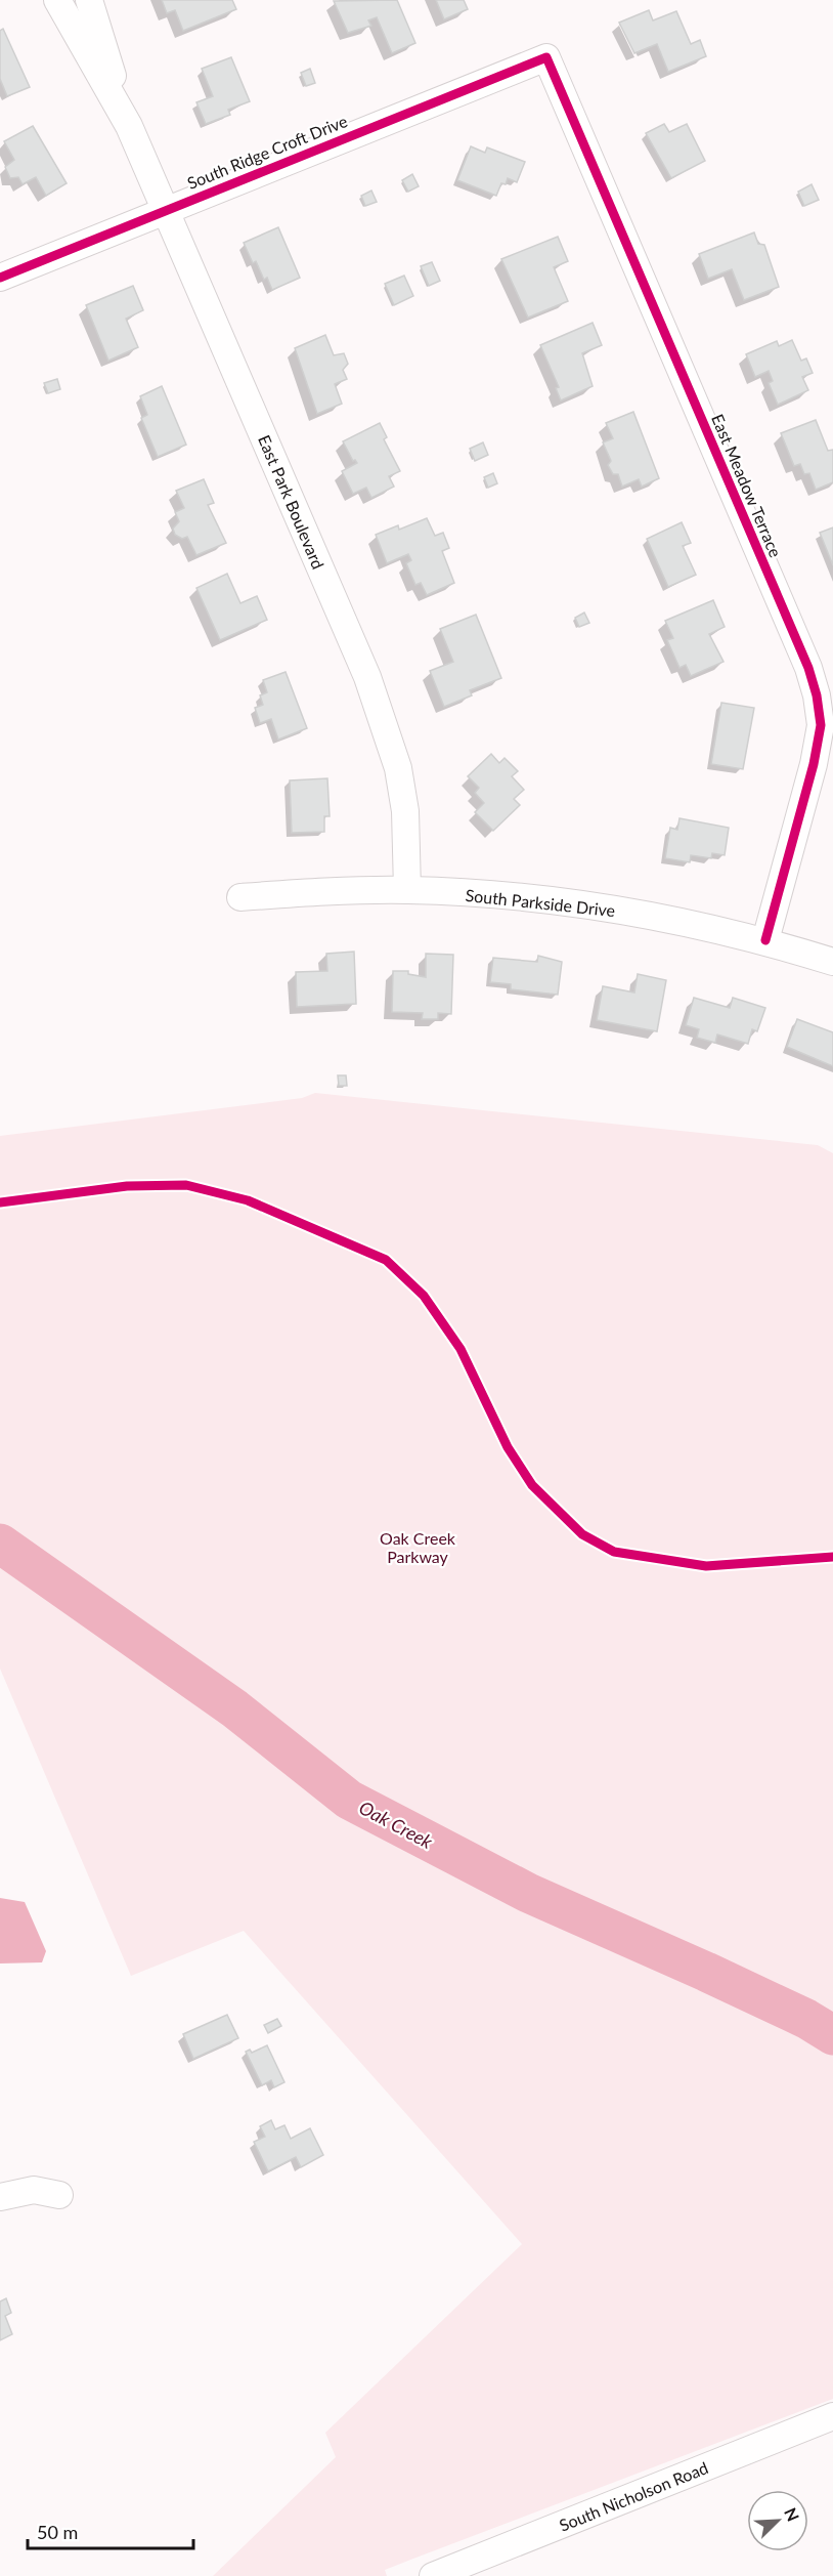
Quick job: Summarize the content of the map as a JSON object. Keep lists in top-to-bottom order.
{
  "streets": {
    "street": [
      "South Ridge Croft Drive",
      "East Meadow Terrace",
      "East Park Boulevard",
      "South Parkside Drive",
      "South Nicholson Road"
    ]
  },
  "crossings": [
    ["South Ridge Croft Drive", "East Meadow Terrace"],
    ["South Ridge Croft Drive", "East Park Boulevard"],
    ["East Meadow Terrace", "South Parkside Drive"],
    ["East Park Boulevard", "South Parkside Drive"]
  ],
  "water": ["Oak Creek"],
  "parks": ["Oak Creek Parkway"],
  "scale_bar": "50 m",
  "north": "top right"
}
